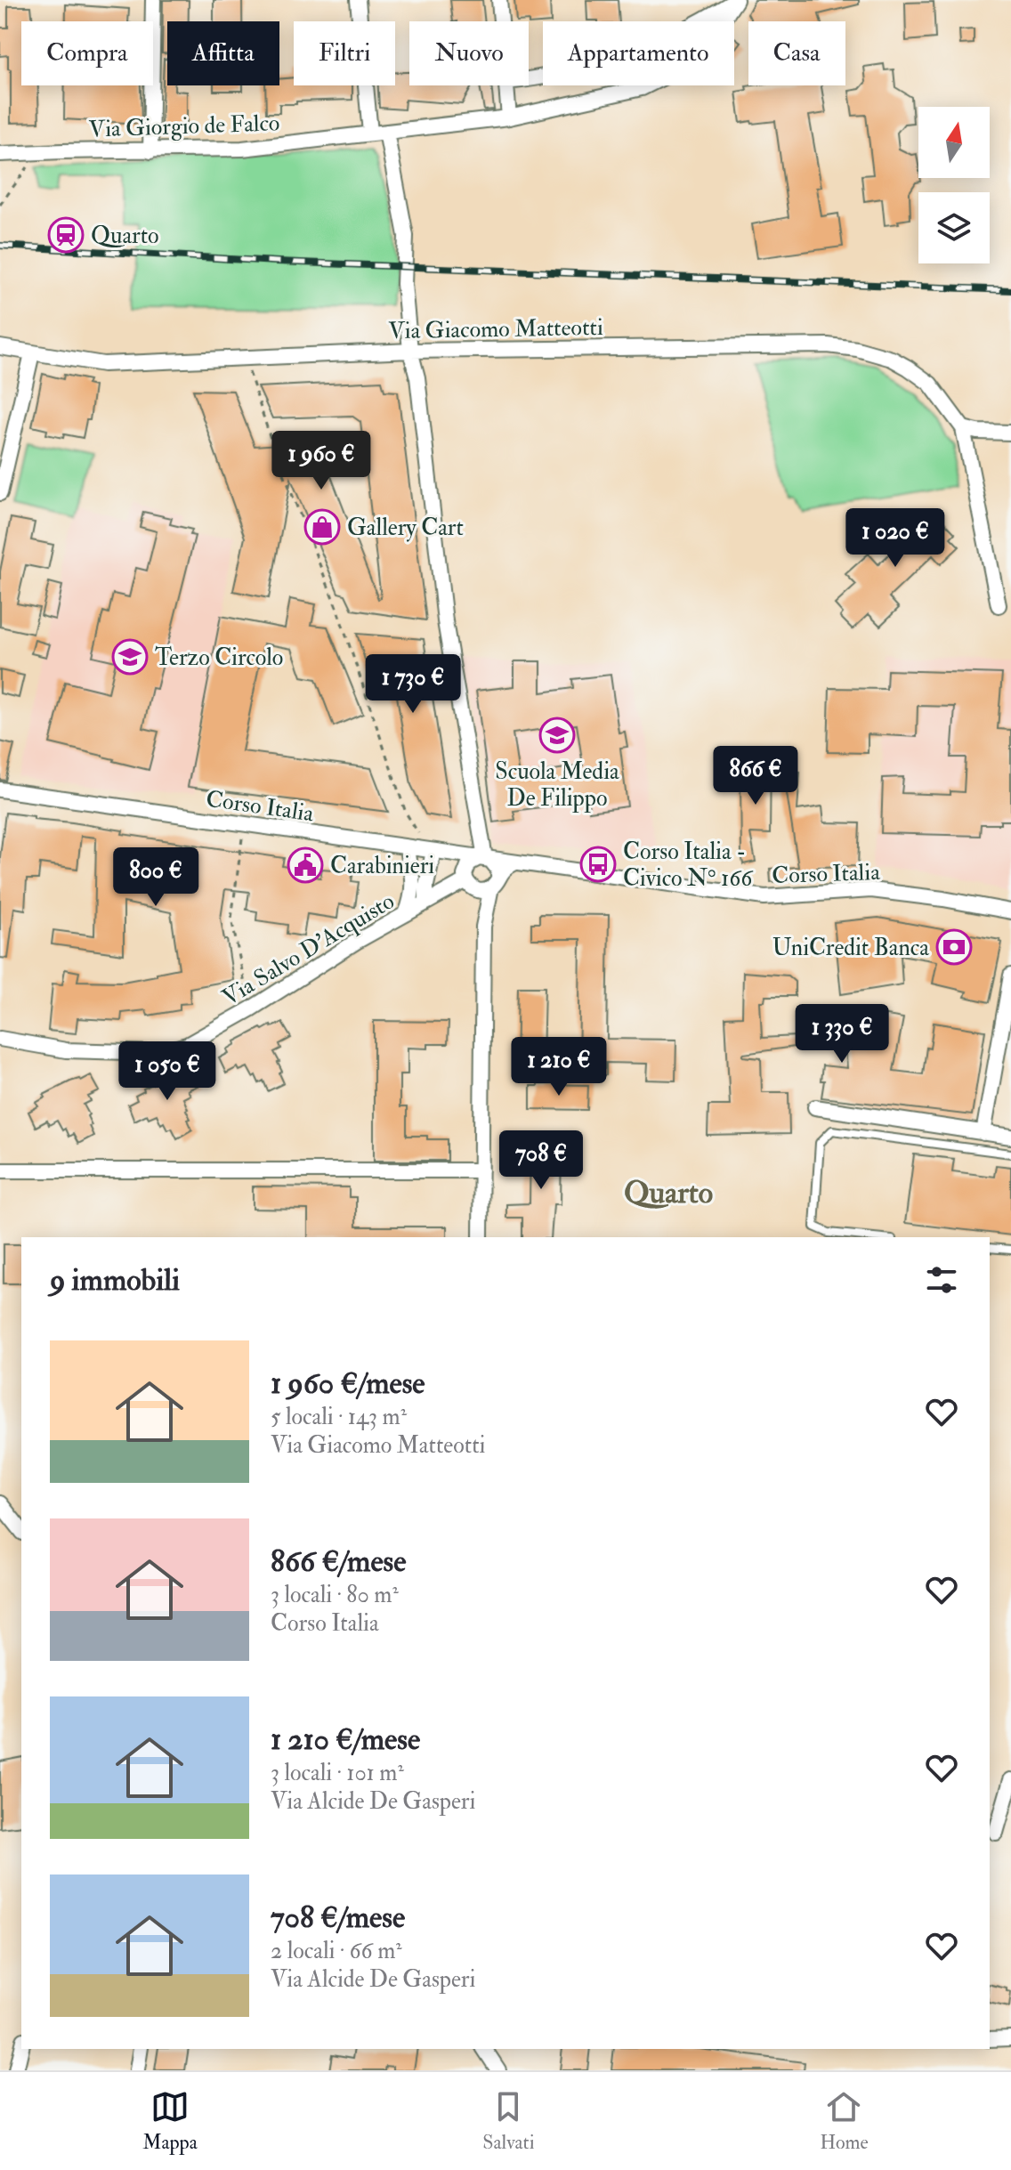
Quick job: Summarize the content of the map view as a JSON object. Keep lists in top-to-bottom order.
{
  "streets": {
    "street": [
      "Via Giorgio de Falco",
      "Via Giacomo Matteotti",
      "Corso Italia",
      "Via Salvo D'Acquisto"
    ]
  },
  "crossings": [
    ["Corso Italia", "Via Salvo D'Acquisto"]
  ],
  "districts": ["Quarto"],
  "places": {
    "station": ["Quarto"],
    "shop": ["Gallery Cart"],
    "school or university": ["Terzo Circolo", "Scuola Media De Filippo"],
    "bus stop": ["Corso Italia - Civico N° 166"],
    "public building": ["Carabinieri"],
    "bank": ["UniCredit Banca"]
  },
  "north": "top",
  "page": {
    "chip": [
      "Compra",
      "Affitta",
      "Filtri",
      "Nuovo",
      "Appartamento",
      "Casa"
    ],
    "price": [
      "1 960 €",
      "1 020 €",
      "1 730 €",
      "866 €",
      "800 €",
      "1 330 €",
      "1 210 €",
      "1 050 €",
      "708 €"
    ],
    "heading": "9 immobili",
    "list": [
      {
        "name": "1 960 €/mese",
        "note": "5 locali · 143 m² · Via Giacomo Matteotti"
      },
      {
        "name": "866 €/mese",
        "note": "3 locali · 80 m² · Corso Italia"
      },
      {
        "name": "1 210 €/mese",
        "note": "3 locali · 101 m² · Via Alcide De Gasperi"
      },
      {
        "name": "708 €/mese",
        "note": "2 locali · 66 m² · Via Alcide De Gasperi"
      }
    ],
    "tabs": ["Mappa", "Salvati", "Home"]
  }
}
